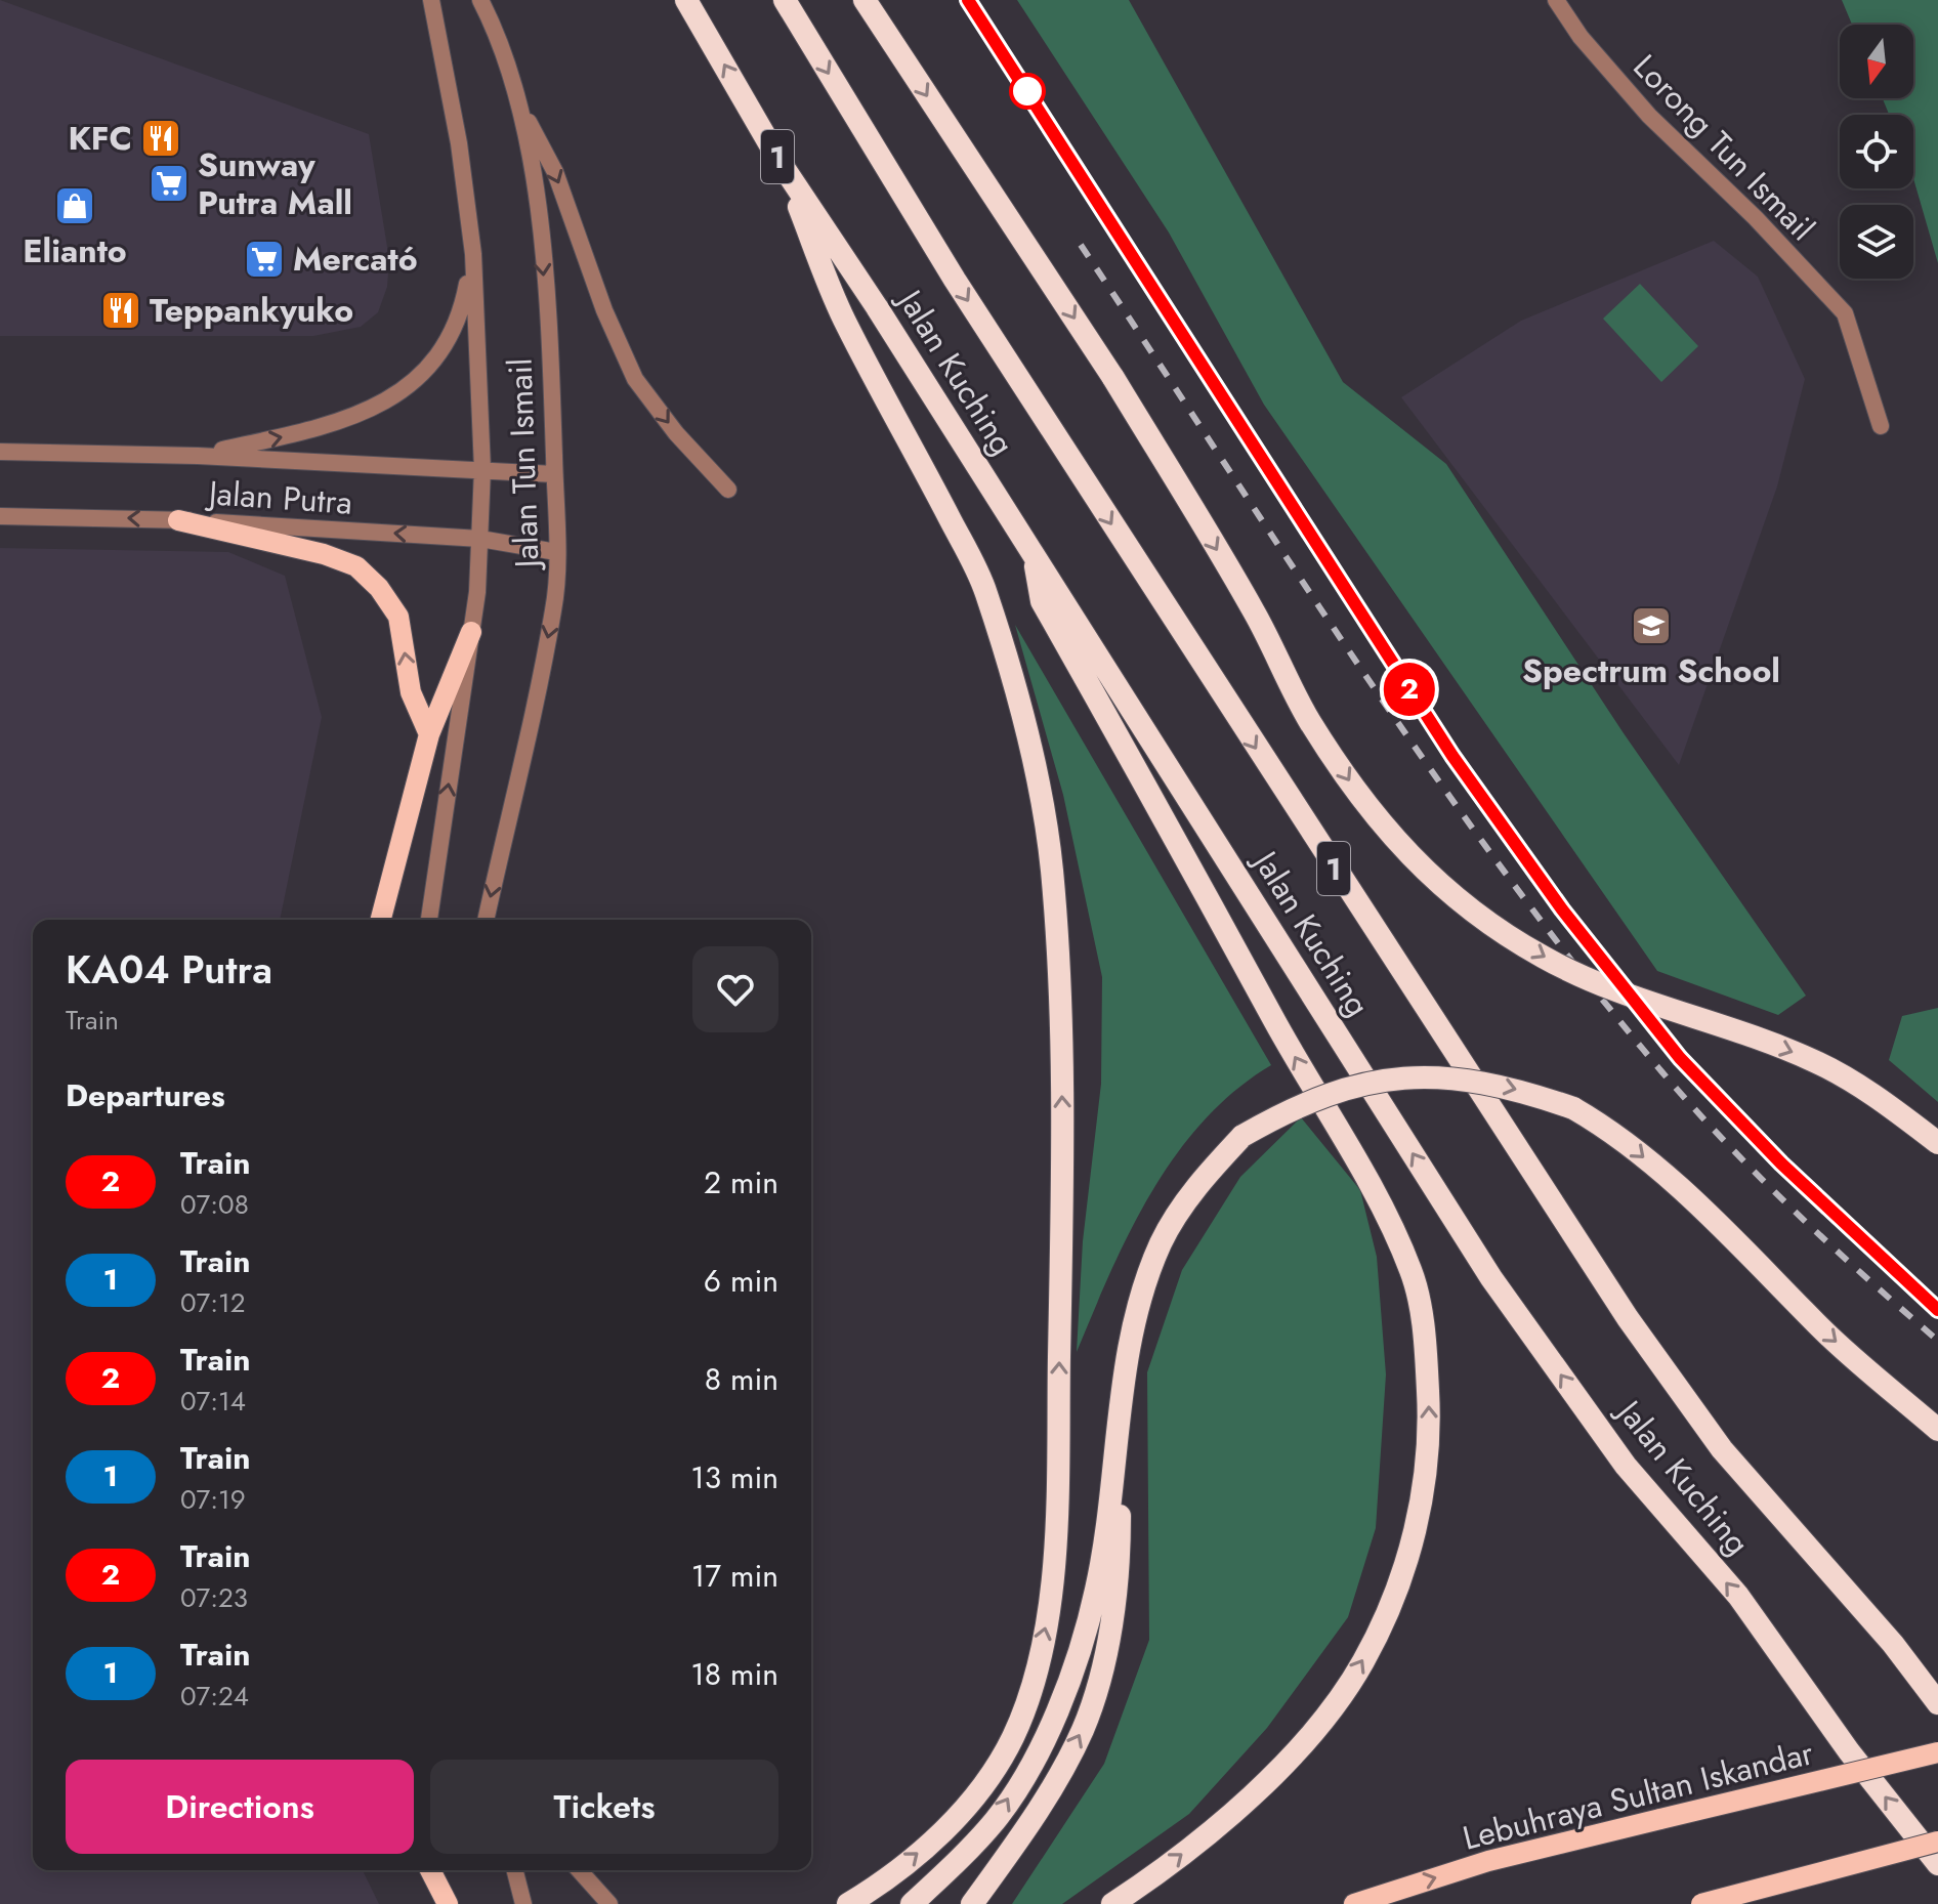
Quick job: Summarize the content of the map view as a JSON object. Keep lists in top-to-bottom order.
{
  "streets": {
    "highway": ["1", "Jalan Kuching"],
    "main road": ["Lebuhraya Sultan Iskandar"],
    "street": ["Lorong Tun Ismail", "Jalan Tun Ismail", "Jalan Putra"]
  },
  "crossings": [
    ["Jalan Tun Ismail", "Jalan Putra"]
  ],
  "places": {
    "restaurant": ["KFC", "Teppankyuko"],
    "supermarket": ["Sunway Putra Mall", "Mercató"],
    "shop": ["Elianto"],
    "school or university": ["Spectrum School"]
  },
  "north": "bottom",
  "page": {
    "on_map": "2",
    "heading": [
      ["KA04 Putra", "Train"],
      "Departures"
    ],
    "list": [
      {
        "mark": "2",
        "name": "Train",
        "note": "07:08",
        "value": "2 min"
      },
      {
        "mark": "1",
        "name": "Train",
        "note": "07:12",
        "value": "6 min"
      },
      {
        "mark": "2",
        "name": "Train",
        "note": "07:14",
        "value": "8 min"
      },
      {
        "mark": "1",
        "name": "Train",
        "note": "07:19",
        "value": "13 min"
      },
      {
        "mark": "2",
        "name": "Train",
        "note": "07:23",
        "value": "17 min"
      },
      {
        "mark": "1",
        "name": "Train",
        "note": "07:24",
        "value": "18 min"
      }
    ],
    "buttons": ["Directions", "Tickets"]
  }
}
